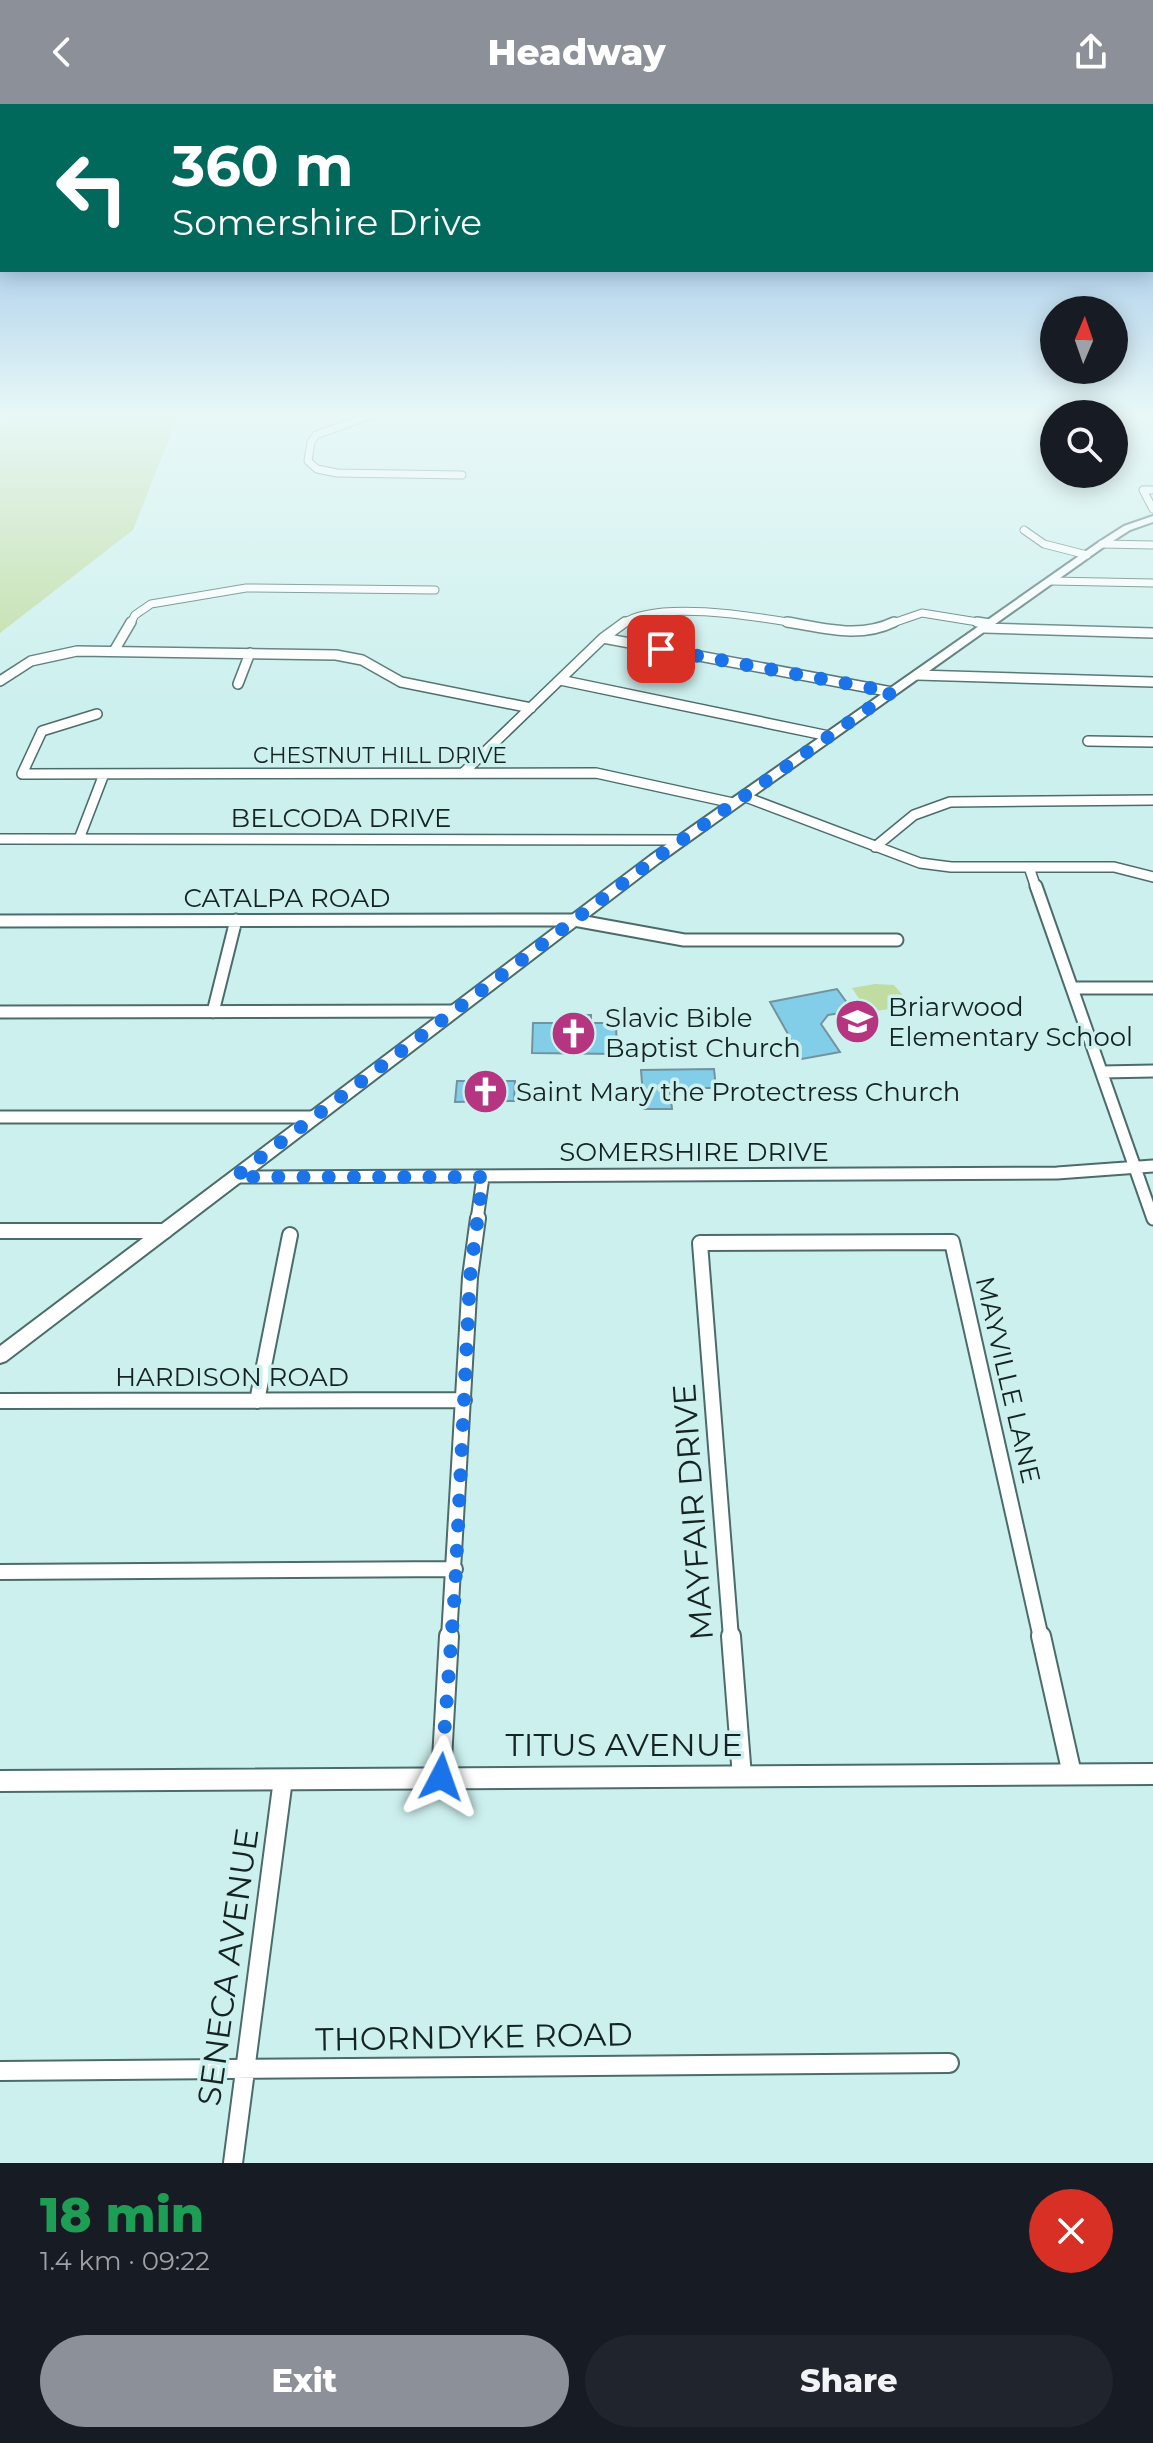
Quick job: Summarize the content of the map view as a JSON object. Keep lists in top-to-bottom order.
{
  "streets": {
    "main road": ["TITUS AVENUE"],
    "street": [
      "CHESTNUT HILL DRIVE",
      "BELCODA DRIVE",
      "CATALPA ROAD",
      "SOMERSHIRE DRIVE",
      "HARDISON ROAD",
      "MAYVILLE LANE",
      "MAYFAIR DRIVE",
      "SENECA AVENUE",
      "THORNDYKE ROAD"
    ]
  },
  "crossings": [
    ["MAYVILLE LANE", "MAYFAIR DRIVE"],
    ["MAYVILLE LANE", "TITUS AVENUE"],
    ["MAYFAIR DRIVE", "TITUS AVENUE"],
    ["TITUS AVENUE", "SENECA AVENUE"],
    ["SENECA AVENUE", "THORNDYKE ROAD"]
  ],
  "places": {
    "school or university": ["Briarwood Elementary School"],
    "church": ["Slavic Bible Baptist Church", "Saint Mary the Protectress Church"]
  },
  "north": "top",
  "page": {
    "header": "Headway",
    "turn": ["360 m", "Somershire Drive"],
    "heading": ["18 min", "1.4 km · 09:22"],
    "buttons": ["Exit", "Share"]
  }
}
